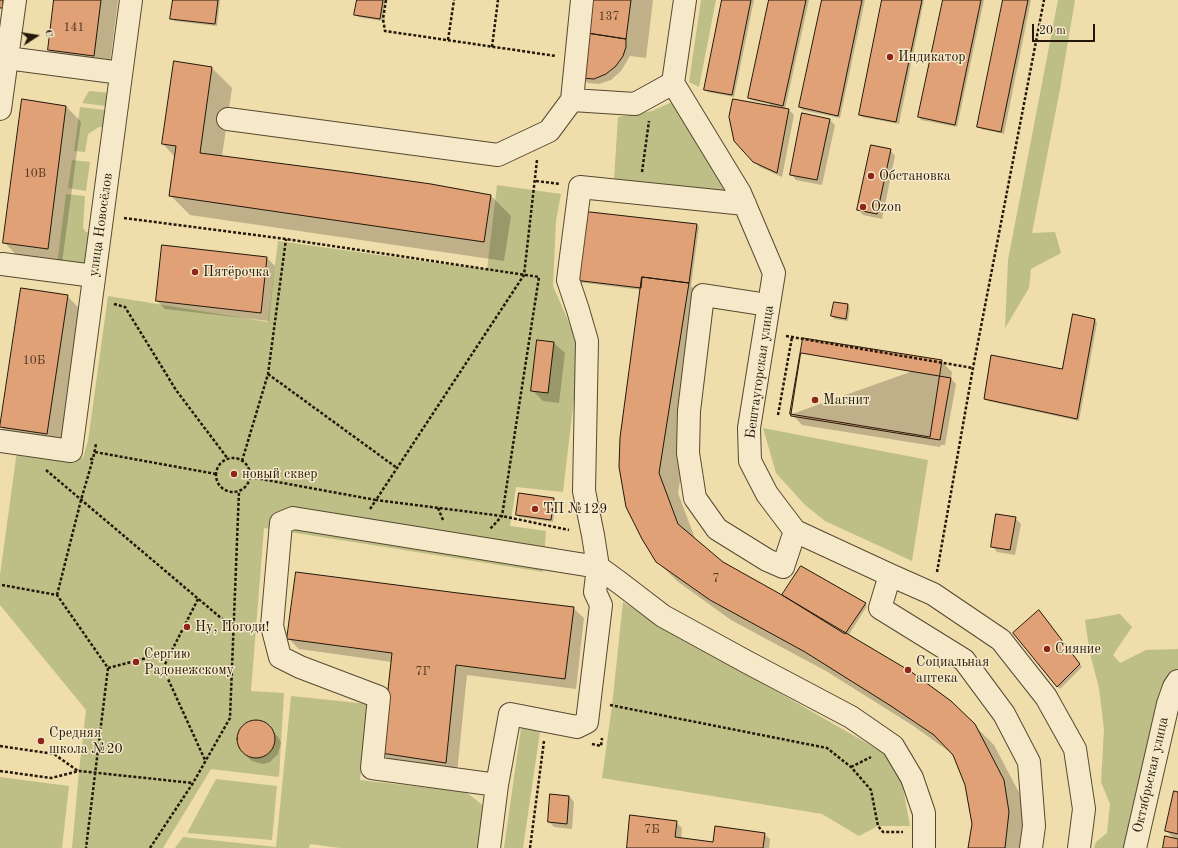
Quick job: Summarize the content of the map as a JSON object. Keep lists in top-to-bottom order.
{
  "streets": {
    "street": ["улица Новосёлов", "Бештаугорская улица", "Октябрьская улица"]
  },
  "places": [
    "Индикатор",
    "Обстановка",
    "Ozon",
    "Пятёрочка",
    "Магнит",
    "новый сквер",
    "ТП №129",
    "Ну, Погоди!",
    "Сияние",
    "Сергию Радонежскому",
    "Социальная аптека",
    "Средняя школа №20"
  ],
  "house_numbers": [
    "137",
    "141",
    "10В",
    "10Б",
    "7",
    "7Г",
    "7Б"
  ],
  "scale_bar": "20 m",
  "north": "right"
}
